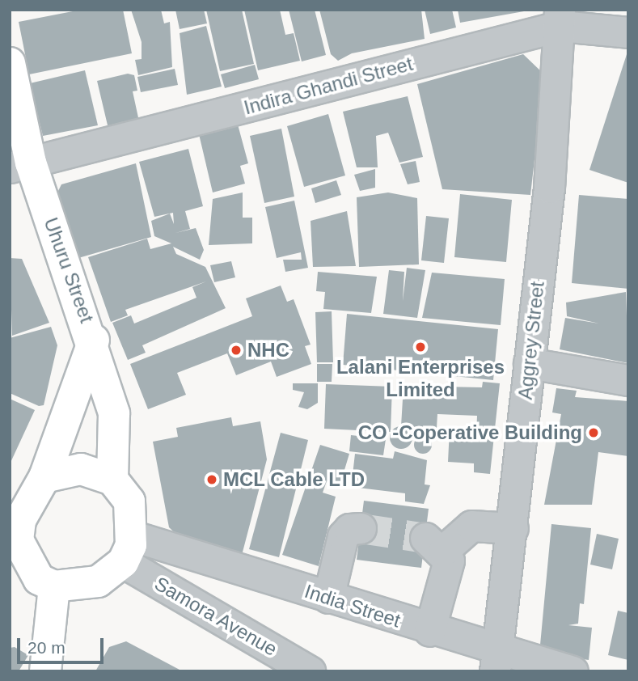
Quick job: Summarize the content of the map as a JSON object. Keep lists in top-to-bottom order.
{
  "streets": {
    "main road": ["Uhuru Street"],
    "street": [
      "Indira Ghandi Street",
      "Aggrey Street",
      "India Street",
      "Samora Avenue"
    ]
  },
  "crossings": [
    ["Indira Ghandi Street", "Uhuru Street"],
    ["Indira Ghandi Street", "Aggrey Street"],
    ["Uhuru Street", "India Street"],
    ["Uhuru Street", "Samora Avenue"],
    ["Aggrey Street", "India Street"],
    ["India Street", "Samora Avenue"]
  ],
  "places": [
    "Lalani Enterprises Limited",
    "NHC",
    "CO -Coperative Building",
    "MCL Cable LTD"
  ],
  "scale_bar": "20 m"
}
